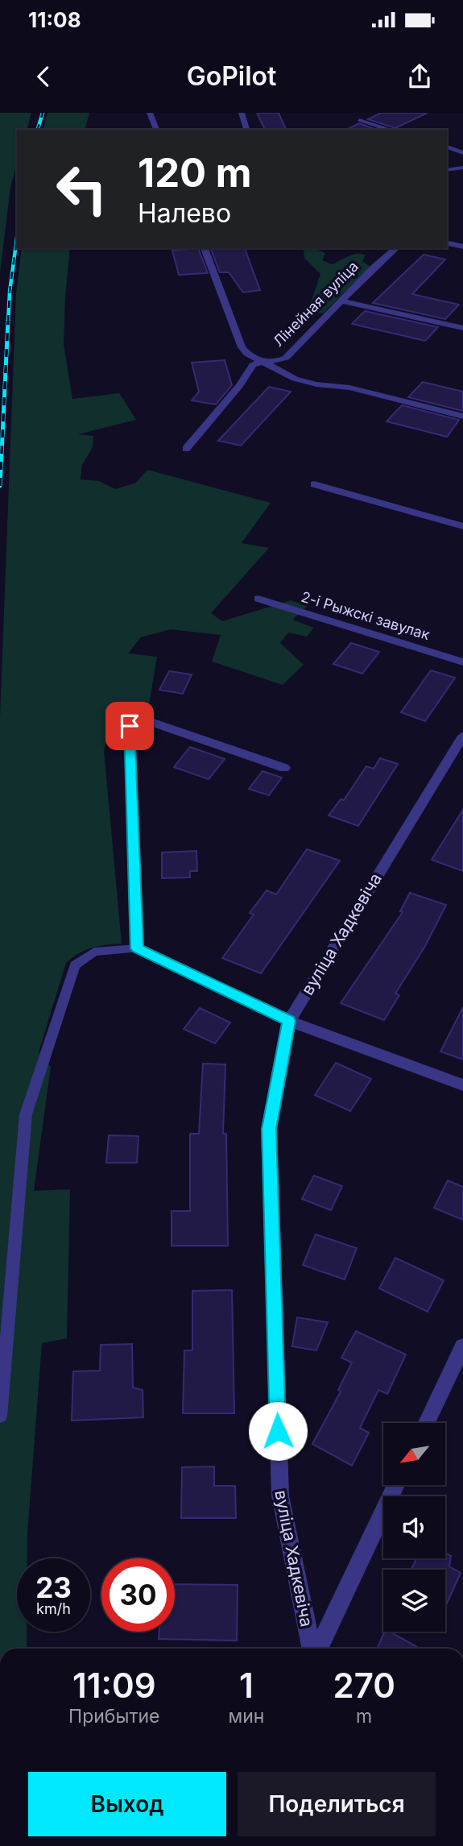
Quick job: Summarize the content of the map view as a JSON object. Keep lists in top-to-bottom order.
{
  "streets": {
    "street": ["Лінейная вуліца", "2-і Рыжскі завулак", "вуліца Хадкевіча"]
  },
  "north": "bottom left",
  "page": {
    "status": "11:08",
    "header": "GoPilot",
    "turn": ["120 m", "Налево"],
    "speed": "23 km/h",
    "limit": "30",
    "eta": [
      "11:09",
      "Прибытие",
      "1",
      "мин",
      "270",
      "m"
    ],
    "buttons": ["Выход", "Поделиться"]
  }
}
